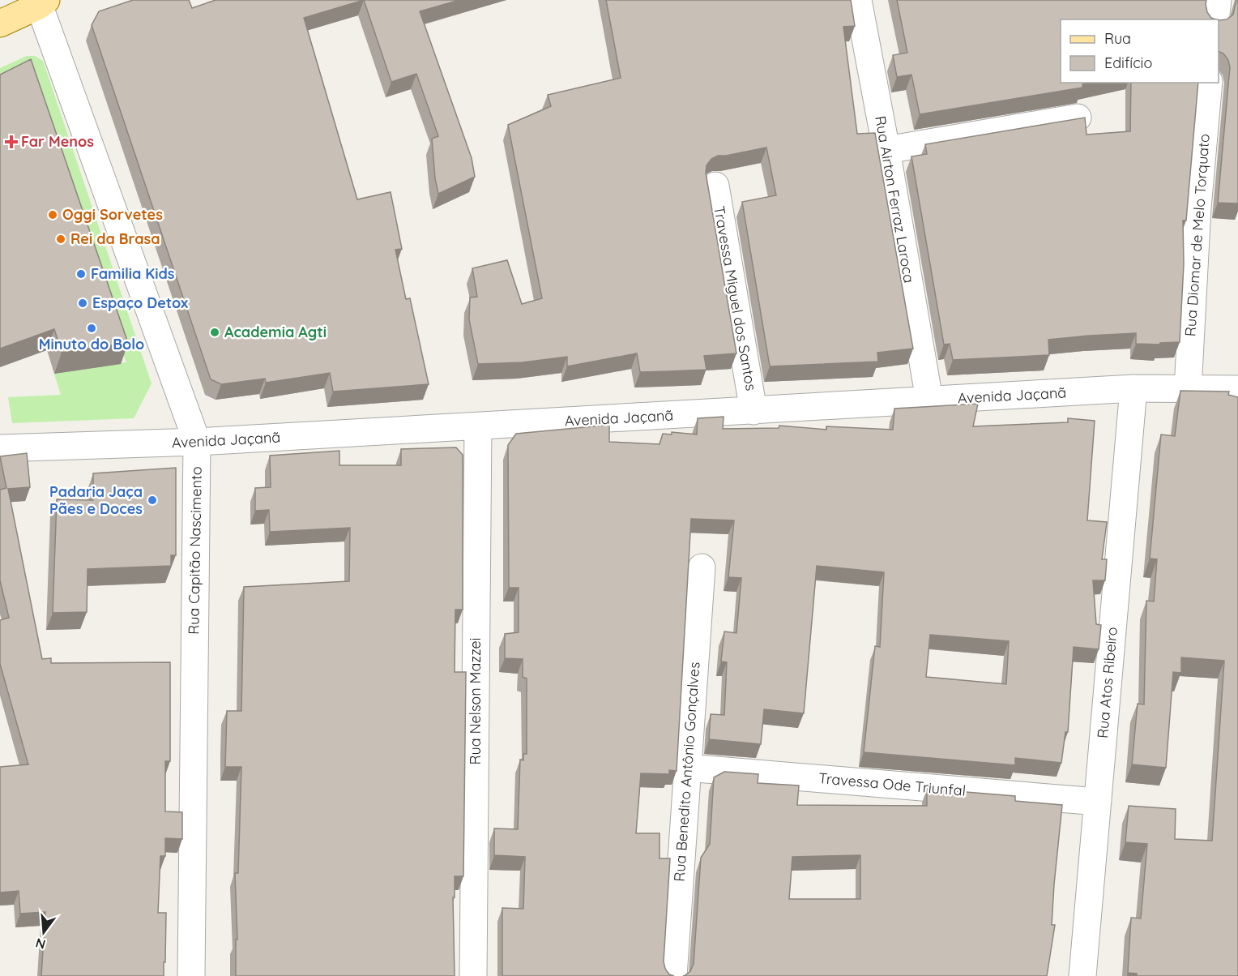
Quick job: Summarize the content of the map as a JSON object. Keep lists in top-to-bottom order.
{
  "streets": {
    "street": [
      "Rua Airton Ferraz Laroca",
      "Rua Diomar de Melo Torquato",
      "Travessa Miguel dos Santos",
      "Avenida Jaçanã",
      "Rua Capitão Nascimento",
      "Rua Atos Ribeiro",
      "Rua Nelson Mazzei",
      "Rua Benedito Antônio Gonçalves",
      "Travessa Ode Triunfal"
    ]
  },
  "crossings": [
    ["Rua Airton Ferraz Laroca", "Avenida Jaçanã"],
    ["Rua Diomar de Melo Torquato", "Avenida Jaçanã"],
    ["Travessa Miguel dos Santos", "Avenida Jaçanã"],
    ["Avenida Jaçanã", "Rua Capitão Nascimento"],
    ["Avenida Jaçanã", "Rua Atos Ribeiro"],
    ["Avenida Jaçanã", "Rua Nelson Mazzei"],
    ["Rua Atos Ribeiro", "Travessa Ode Triunfal"],
    ["Rua Benedito Antônio Gonçalves", "Travessa Ode Triunfal"]
  ],
  "places": {
    "health": ["Far Menos"],
    "other": [
      "Oggi Sorvetes",
      "Rei da Brasa",
      "Familia Kids",
      "Espaço Detox",
      "Minuto do Bolo",
      "Academia Agti",
      "Padaria Jaça Pães e Doces"
    ]
  },
  "legend": ["Rua", "Edifício"],
  "north": "bottom"
}
